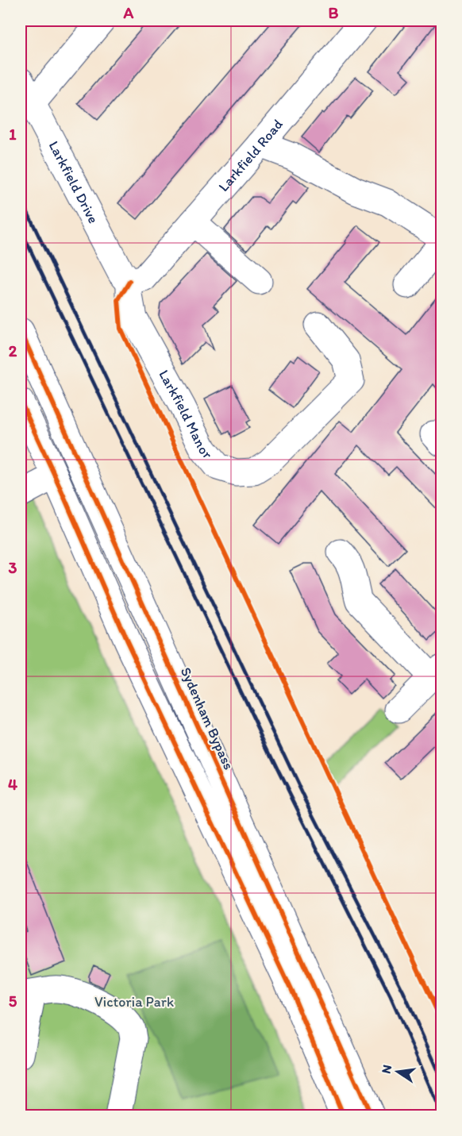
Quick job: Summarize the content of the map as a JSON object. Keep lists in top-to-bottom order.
{
  "streets": {
    "main road": [
      "Larkfield Road",
      "Larkfield Drive",
      "Larkfield Manor",
      "Sydenham Bypass"
    ]
  },
  "crossings": [
    ["Larkfield Road", "Larkfield Drive"],
    ["Larkfield Road", "Larkfield Manor"],
    ["Larkfield Drive", "Larkfield Manor"]
  ],
  "parks": ["Victoria Park"],
  "north": "left",
  "grid": {
    "columns": ["A", "B"],
    "rows": [
      "1",
      "2",
      "3",
      "4",
      "5"
    ]
  }
}
